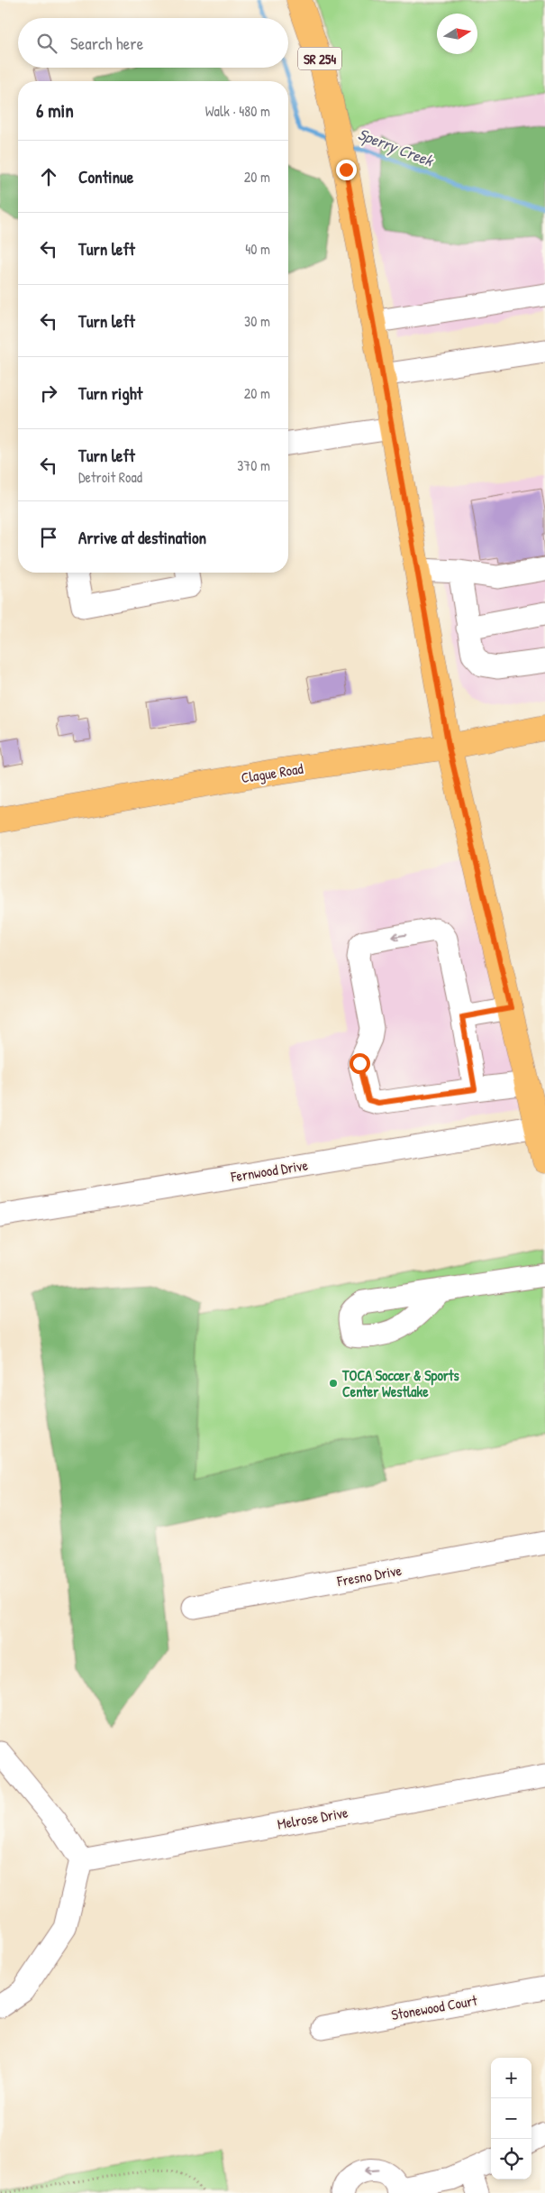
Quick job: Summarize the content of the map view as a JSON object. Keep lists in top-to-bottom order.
{
  "streets": {
    "main road": ["SR 254", "Clague Road"],
    "street": [
      "Fernwood Drive",
      "Fresno Drive",
      "Melrose Drive",
      "Stonewood Court"
    ]
  },
  "crossings": [
    ["SR 254", "Clague Road"],
    ["SR 254", "Fernwood Drive"]
  ],
  "water": ["Sperry Creek"],
  "places": ["TOCA Soccer & Sports Center Westlake"],
  "north": "right",
  "page": {
    "search": "Search here",
    "heading": ["6 min", "Walk · 480 m"],
    "list": [
      ["Continue", "20 m"],
      ["Turn left", "40 m"],
      ["Turn left", "30 m"],
      ["Turn right", "20 m"],
      ["Turn left", "Detroit Road", "370 m"],
      "Arrive at destination"
    ],
    "map_buttons": ["+", "−"]
  }
}
